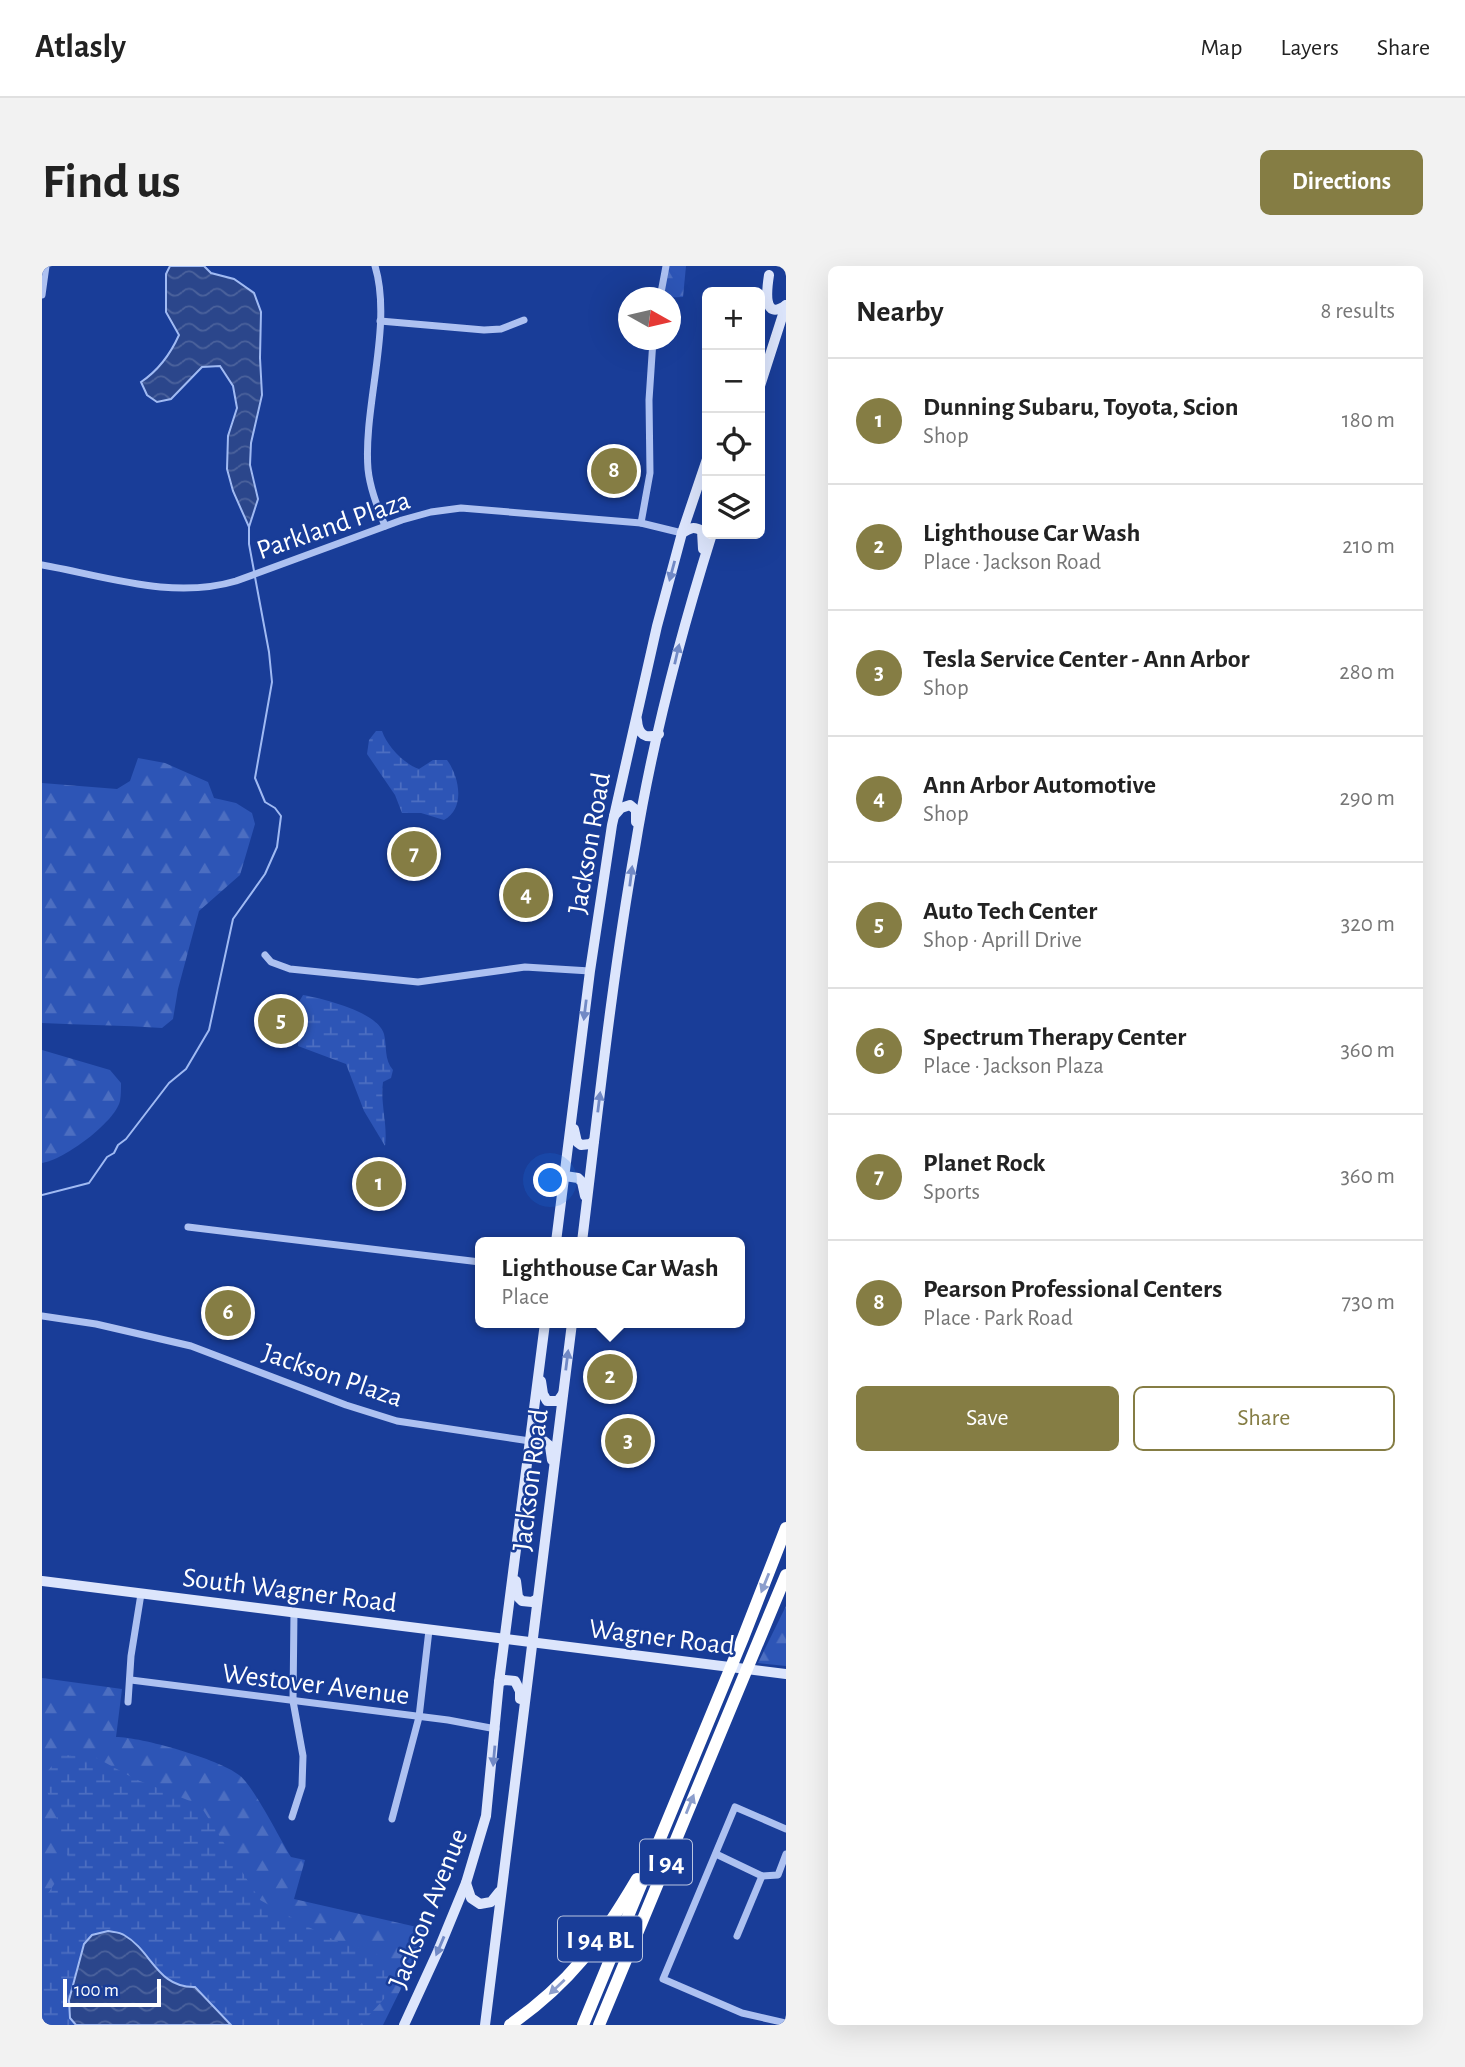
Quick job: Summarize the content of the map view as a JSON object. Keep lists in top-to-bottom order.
{
  "streets": {
    "highway": ["I 94", "I 94 BL"],
    "main road": [
      "Jackson Road",
      "South Wagner Road",
      "Wagner Road",
      "Jackson Avenue"
    ],
    "street": ["Parkland Plaza", "Jackson Plaza", "Westover Avenue"]
  },
  "crossings": [
    ["Parkland Plaza", "Jackson Road"],
    ["Jackson Road", "Jackson Plaza"],
    ["Jackson Road", "South Wagner Road"],
    ["Jackson Road", "Wagner Road"],
    ["Jackson Road", "Jackson Avenue"],
    ["South Wagner Road", "Wagner Road"],
    ["South Wagner Road", "Jackson Avenue"],
    ["Wagner Road", "Jackson Avenue"],
    ["Westover Avenue", "Jackson Avenue"],
    ["I 94", "I 94 BL"]
  ],
  "scale_bar": "100 m",
  "north": "right",
  "page": {
    "header": "Atlasly",
    "nav": ["Map", "Layers", "Share"],
    "buttons": [
      "Directions",
      ["Save", "Share"]
    ],
    "title": "Find us",
    "heading": ["Nearby", "8 results"],
    "map_buttons": ["+", "−"],
    "list": [
      {
        "mark": "1",
        "name": "Dunning Subaru, Toyota, Scion",
        "note": "Shop",
        "value": "180 m"
      },
      {
        "mark": "2",
        "name": "Lighthouse Car Wash",
        "note": "Place · Jackson Road",
        "value": "210 m"
      },
      {
        "mark": "3",
        "name": "Tesla Service Center - Ann Arbor",
        "note": "Shop",
        "value": "280 m"
      },
      {
        "mark": "4",
        "name": "Ann Arbor Automotive",
        "note": "Shop",
        "value": "290 m"
      },
      {
        "mark": "5",
        "name": "Auto Tech Center",
        "note": "Shop · Aprill Drive",
        "value": "320 m"
      },
      {
        "mark": "6",
        "name": "Spectrum Therapy Center",
        "note": "Place · Jackson Plaza",
        "value": "360 m"
      },
      {
        "mark": "7",
        "name": "Planet Rock",
        "note": "Sports",
        "value": "360 m"
      },
      {
        "mark": "8",
        "name": "Pearson Professional Centers",
        "note": "Place · Park Road",
        "value": "730 m"
      }
    ],
    "pins": [
      "8",
      "7",
      "4",
      "5",
      "1",
      "6",
      "2",
      "3"
    ],
    "popup": ["Lighthouse Car Wash", "Place"],
    "scale": "100 m"
  }
}
